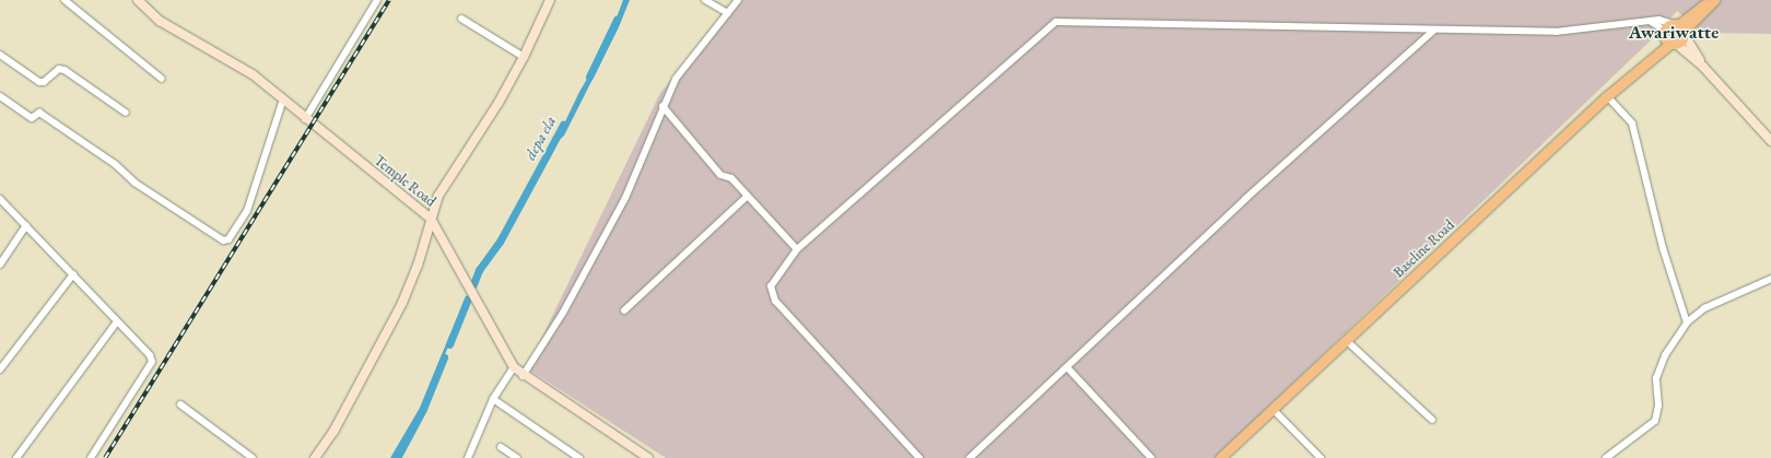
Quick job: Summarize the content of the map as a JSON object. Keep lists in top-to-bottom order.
{
  "streets": {
    "main road": ["Baseline Road"],
    "street": ["Temple Road"]
  },
  "districts": ["Awariwatte"],
  "water": ["depa ela"]
}
